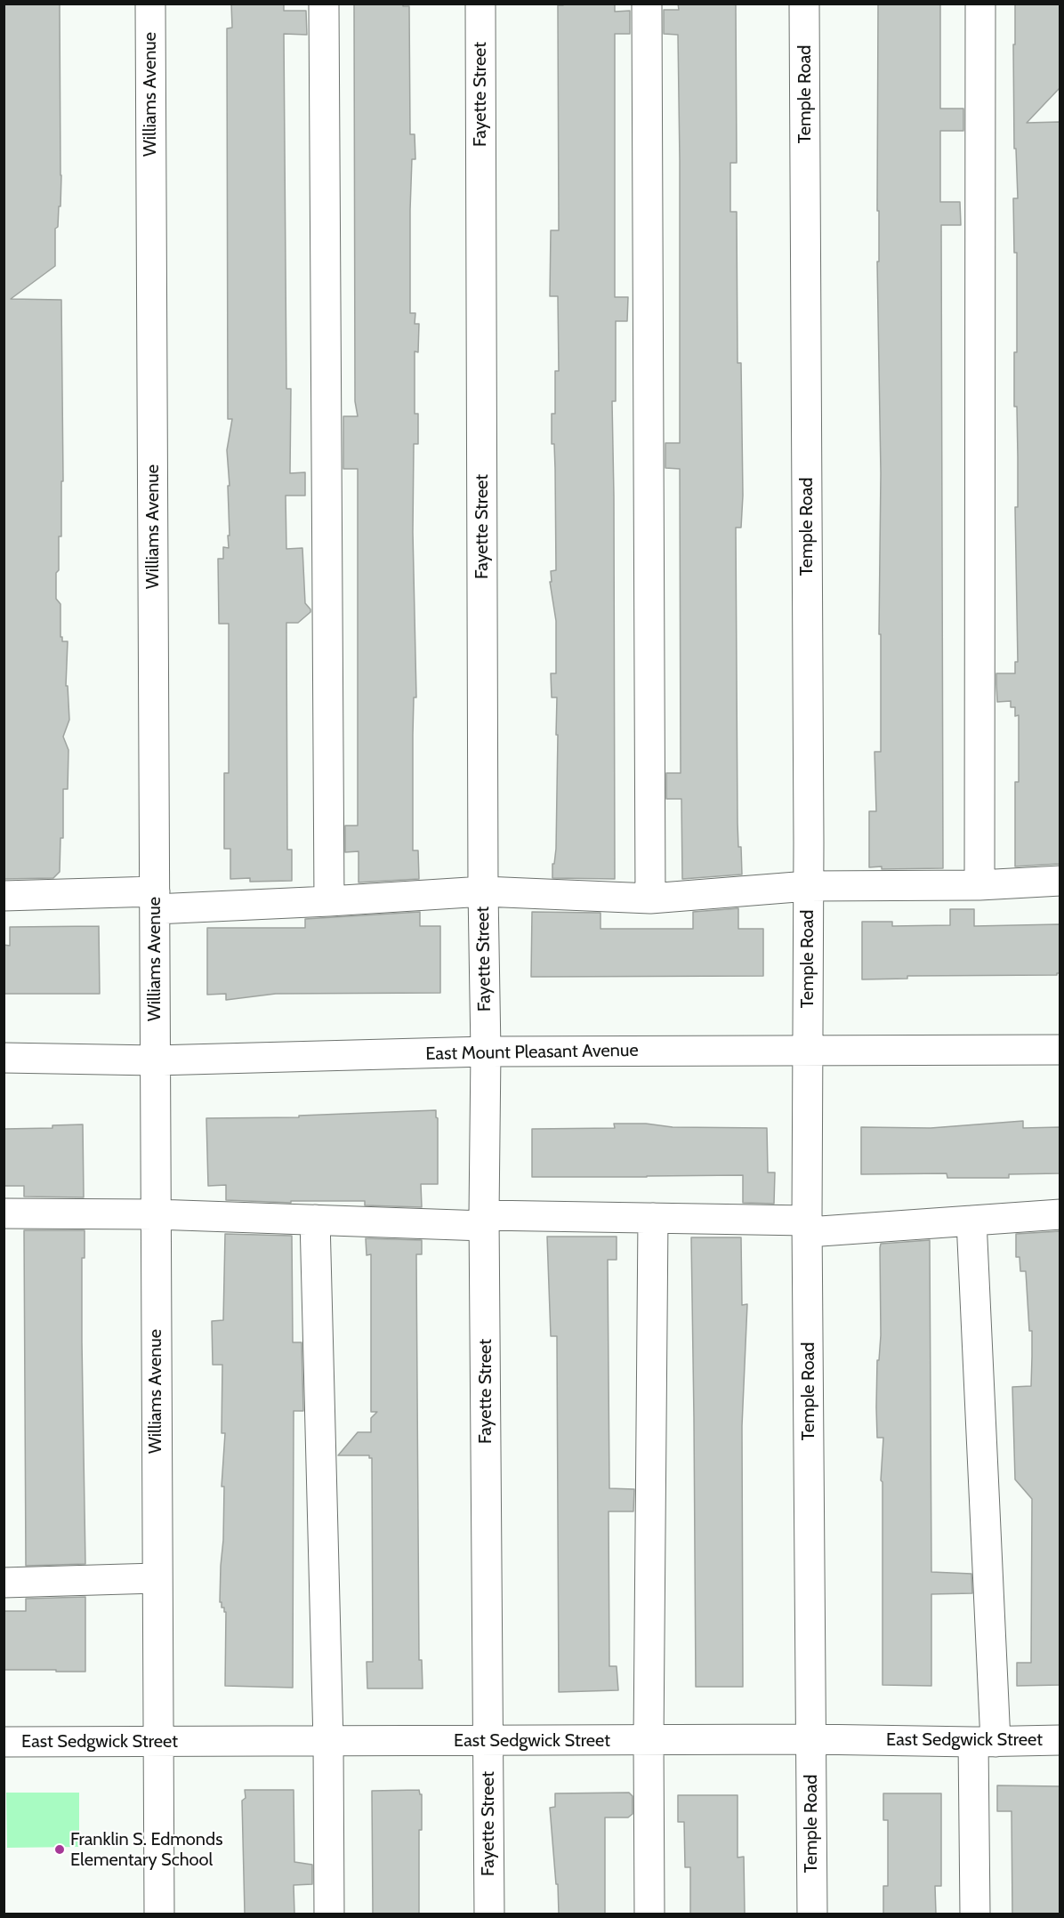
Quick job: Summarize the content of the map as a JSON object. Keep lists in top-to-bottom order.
{
  "streets": {
    "street": [
      "Williams Avenue",
      "Fayette Street",
      "Temple Road",
      "East Mount Pleasant Avenue",
      "East Sedgwick Street"
    ]
  },
  "crossings": [
    ["Williams Avenue", "East Mount Pleasant Avenue"],
    ["Williams Avenue", "East Sedgwick Street"],
    ["Fayette Street", "East Mount Pleasant Avenue"],
    ["Fayette Street", "East Sedgwick Street"],
    ["Temple Road", "East Mount Pleasant Avenue"],
    ["Temple Road", "East Sedgwick Street"]
  ],
  "places": ["Franklin S. Edmonds Elementary School"]
}
